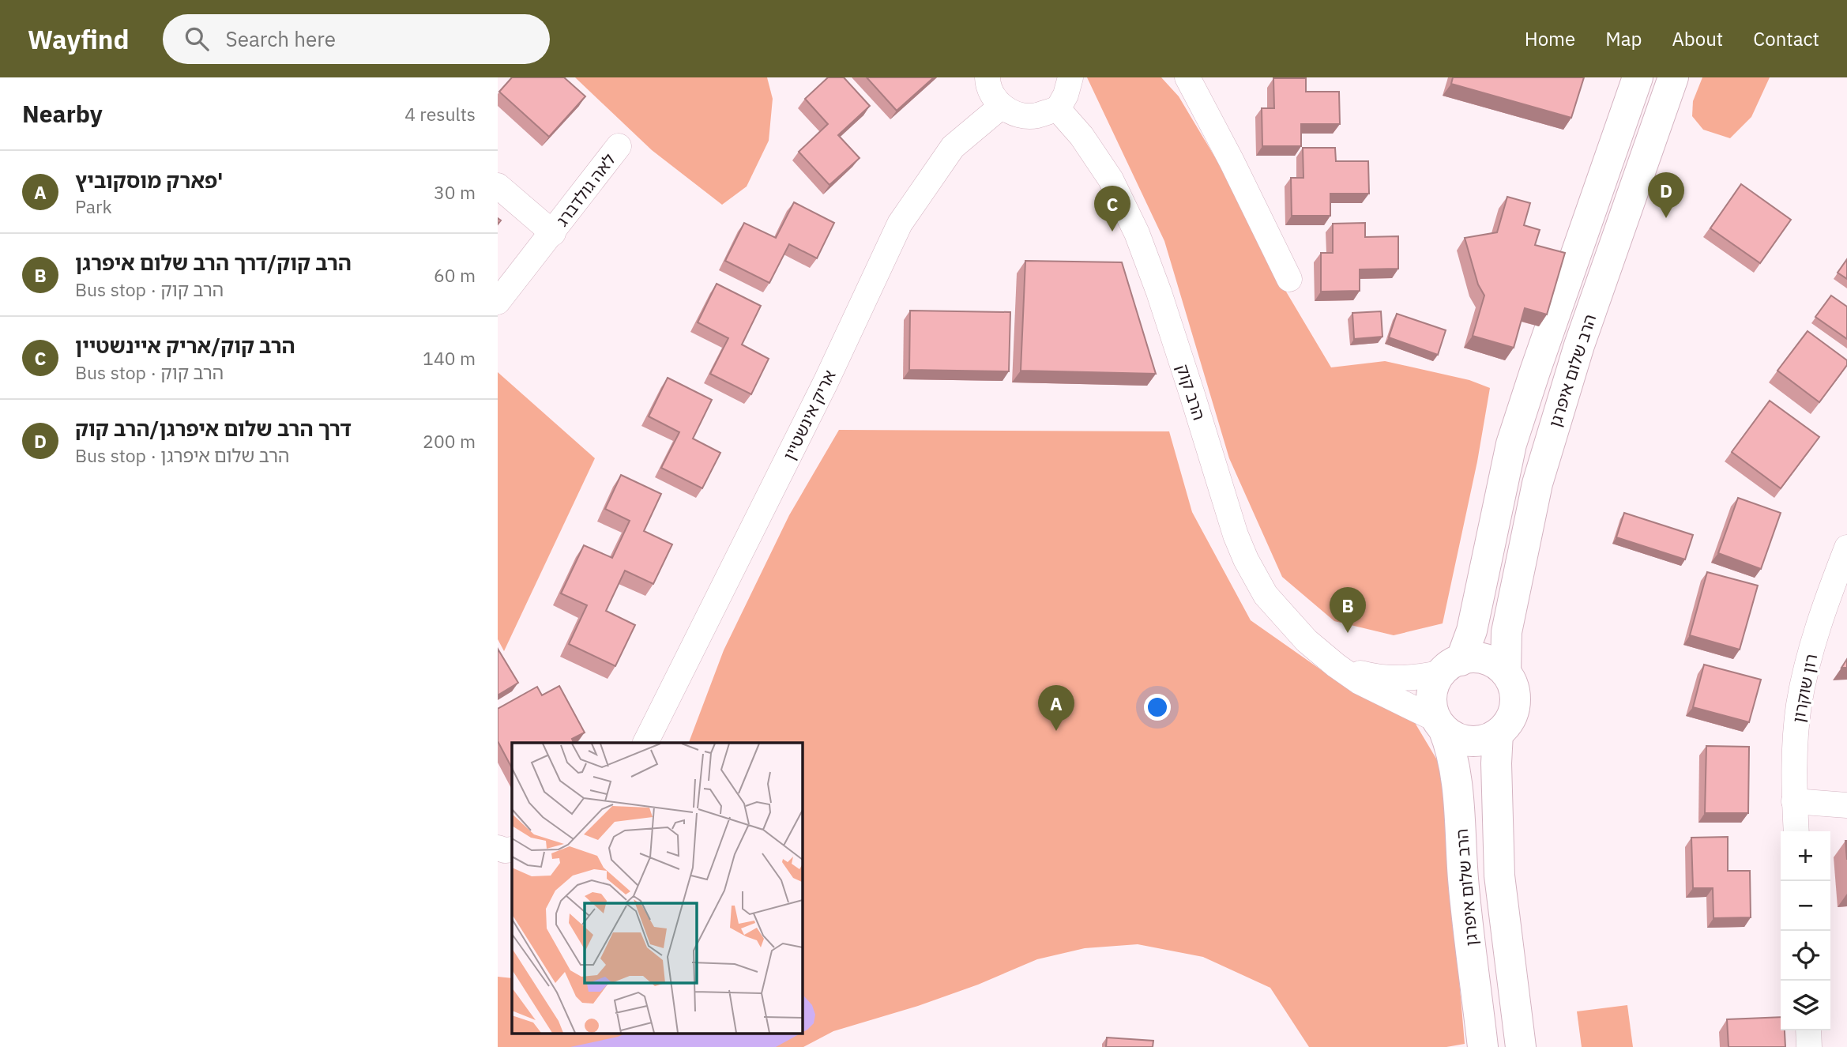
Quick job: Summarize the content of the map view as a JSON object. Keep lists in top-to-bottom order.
{
  "streets": {
    "main road": ["הרב שלום איפרגן"],
    "street": [
      "לאה גולדברג",
      "הרב קוק",
      "אריק אינשטיין",
      "רון שוקרון"
    ]
  },
  "crossings": [
    ["הרב שלום איפרגן", "הרב קוק"]
  ],
  "page": {
    "header": "Wayfind",
    "search": "Search here",
    "nav": [
      "Home",
      "Map",
      "About",
      "Contact"
    ],
    "heading": ["Nearby", "4 results"],
    "list": [
      {
        "mark": "A",
        "name": "פארק מוסקוביץ'",
        "note": "Park",
        "value": "30 m"
      },
      {
        "mark": "B",
        "name": "הרב קוק/דרך הרב שלום איפרגן",
        "note": "Bus stop · הרב קוק",
        "value": "60 m"
      },
      {
        "mark": "C",
        "name": "הרב קוק/אריק איינשטיין",
        "note": "Bus stop · הרב קוק",
        "value": "140 m"
      },
      {
        "mark": "D",
        "name": "דרך הרב שלום איפרגן/הרב קוק",
        "note": "Bus stop · הרב שלום איפרגן",
        "value": "200 m"
      }
    ],
    "pins": [
      "D",
      "C",
      "B",
      "A"
    ],
    "map_buttons": ["+", "−"]
  }
}
